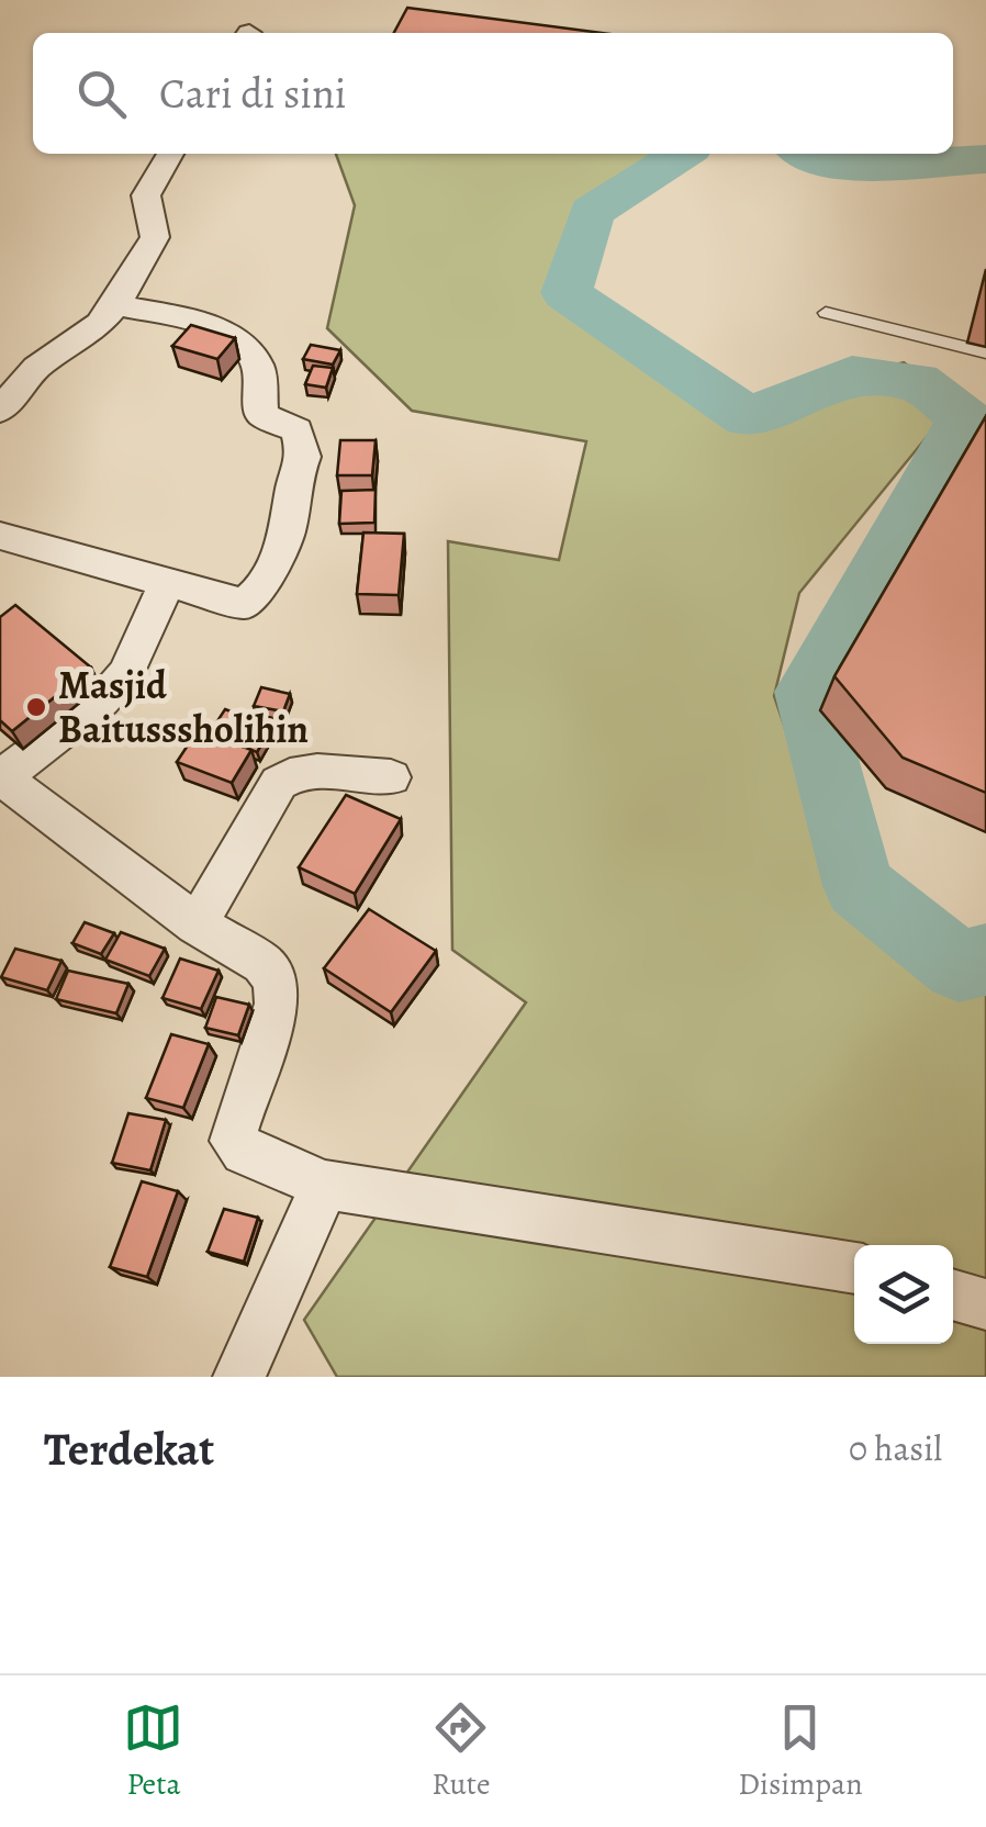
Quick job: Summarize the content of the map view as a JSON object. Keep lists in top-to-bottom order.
{
  "places": ["Masjid Baitusssholihin"],
  "page": {
    "search": "Cari di sini",
    "heading": ["Terdekat", "0 hasil"],
    "nav": ["Peta", "Rute", "Disimpan"]
  }
}
